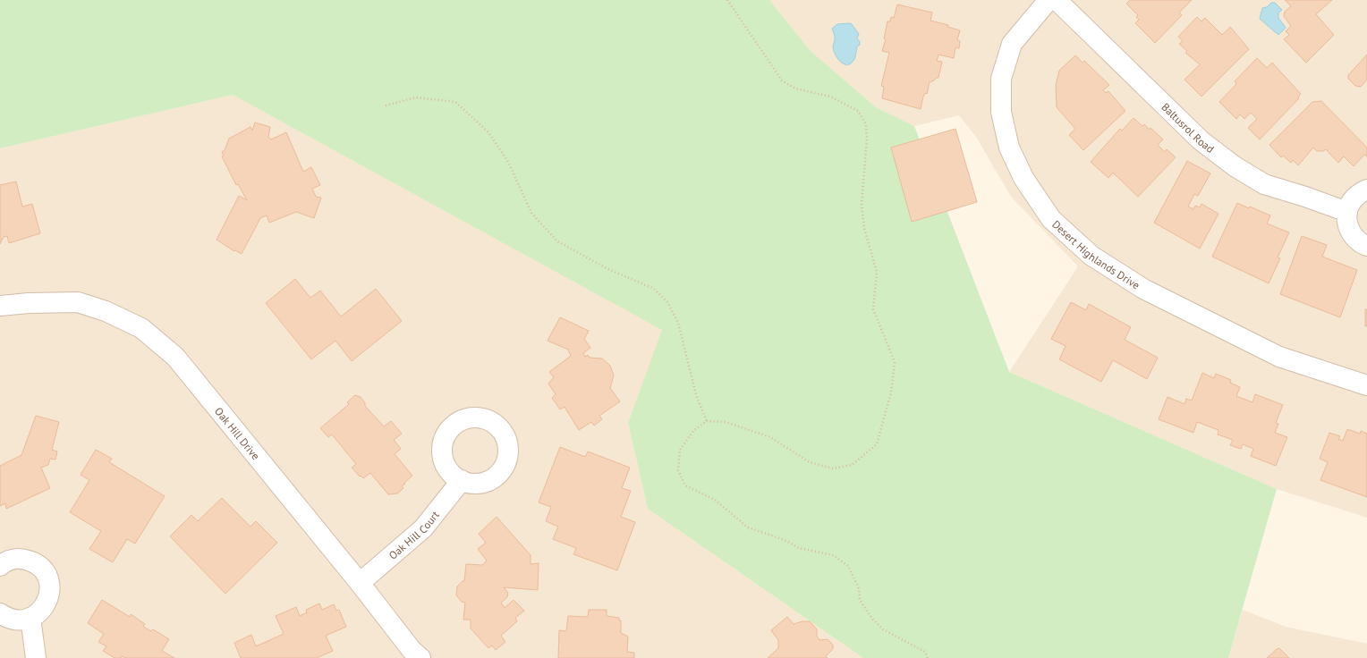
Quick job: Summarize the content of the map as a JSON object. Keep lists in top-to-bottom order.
{
  "streets": {
    "street": [
      "Baltusrol Road",
      "Desert Highlands Drive",
      "Oak Hill Drive",
      "Oak Hill Court"
    ]
  },
  "crossings": [
    ["Oak Hill Drive", "Oak Hill Court"]
  ]
}
